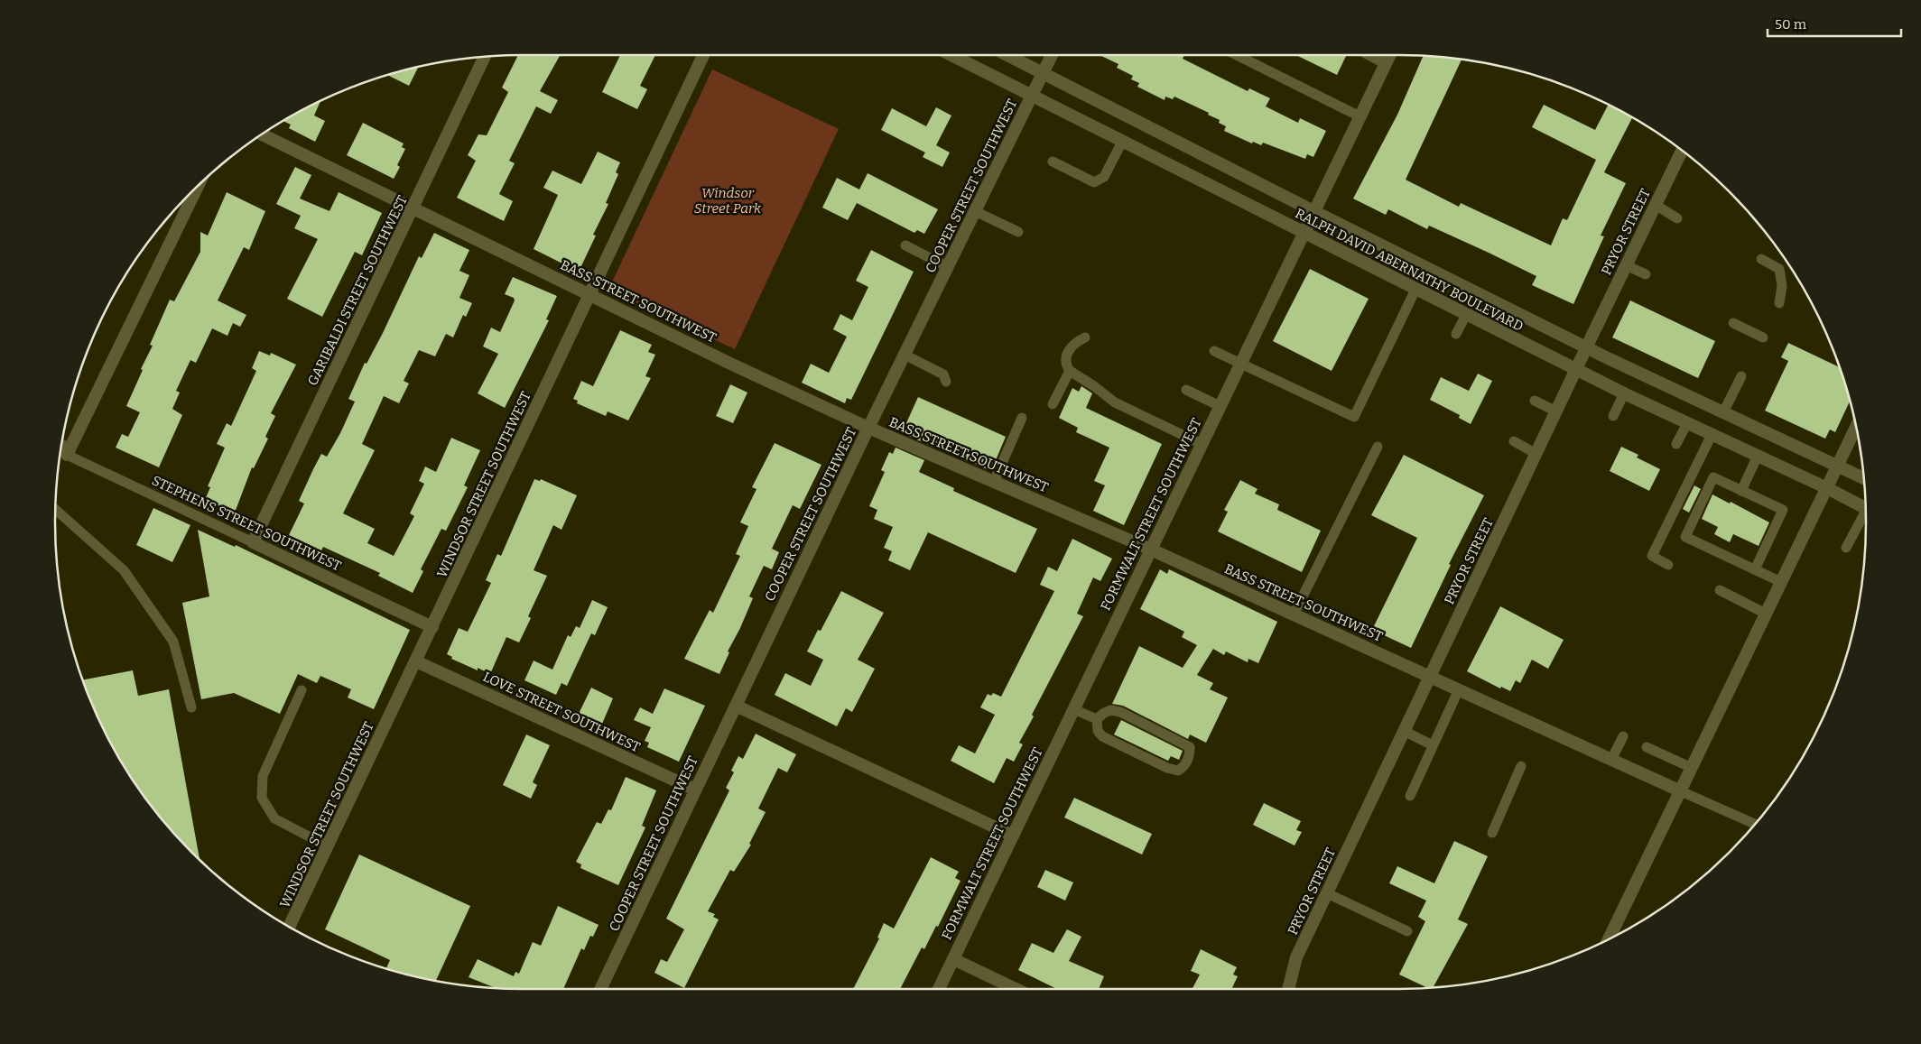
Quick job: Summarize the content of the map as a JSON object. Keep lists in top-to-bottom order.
{
  "streets": {
    "street": [
      "COOPER STREET SOUTHWEST",
      "PRYOR STREET",
      "RALPH DAVID ABERNATHY BOULEVARD",
      "GARIBALDI STREET SOUTHWEST",
      "BASS STREET SOUTHWEST",
      "WINDSOR STREET SOUTHWEST",
      "FORMWALT STREET SOUTHWEST",
      "STEPHENS STREET SOUTHWEST",
      "LOVE STREET SOUTHWEST"
    ]
  },
  "crossings": [
    ["COOPER STREET SOUTHWEST", "RALPH DAVID ABERNATHY BOULEVARD"],
    ["COOPER STREET SOUTHWEST", "BASS STREET SOUTHWEST"],
    ["COOPER STREET SOUTHWEST", "LOVE STREET SOUTHWEST"],
    ["PRYOR STREET", "RALPH DAVID ABERNATHY BOULEVARD"],
    ["PRYOR STREET", "BASS STREET SOUTHWEST"],
    ["RALPH DAVID ABERNATHY BOULEVARD", "FORMWALT STREET SOUTHWEST"],
    ["GARIBALDI STREET SOUTHWEST", "BASS STREET SOUTHWEST"],
    ["GARIBALDI STREET SOUTHWEST", "STEPHENS STREET SOUTHWEST"],
    ["BASS STREET SOUTHWEST", "WINDSOR STREET SOUTHWEST"],
    ["BASS STREET SOUTHWEST", "FORMWALT STREET SOUTHWEST"],
    ["WINDSOR STREET SOUTHWEST", "STEPHENS STREET SOUTHWEST"],
    ["WINDSOR STREET SOUTHWEST", "LOVE STREET SOUTHWEST"]
  ],
  "parks": ["Windsor Street Park"],
  "scale_bar": "50 m"
}
